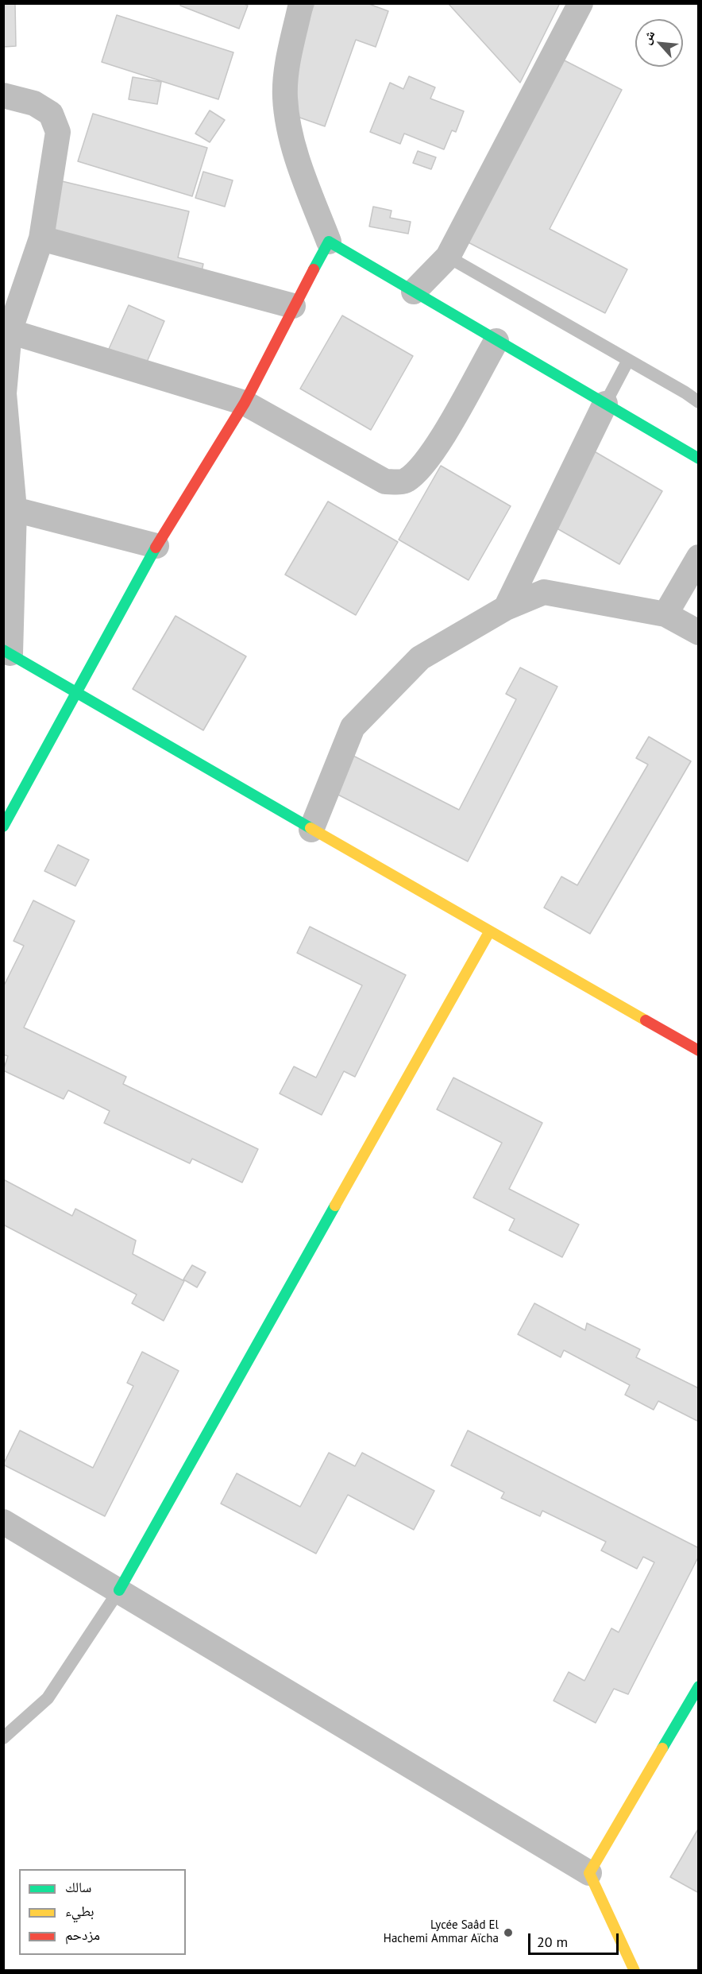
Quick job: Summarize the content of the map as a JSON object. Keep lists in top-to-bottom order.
{
  "places": ["Lycée Saâd El Hachemi Ammar Aïcha"],
  "legend": ["سالك", "بطيء", "مزدحم"],
  "scale_bar": "20 m",
  "north": "top left"
}
